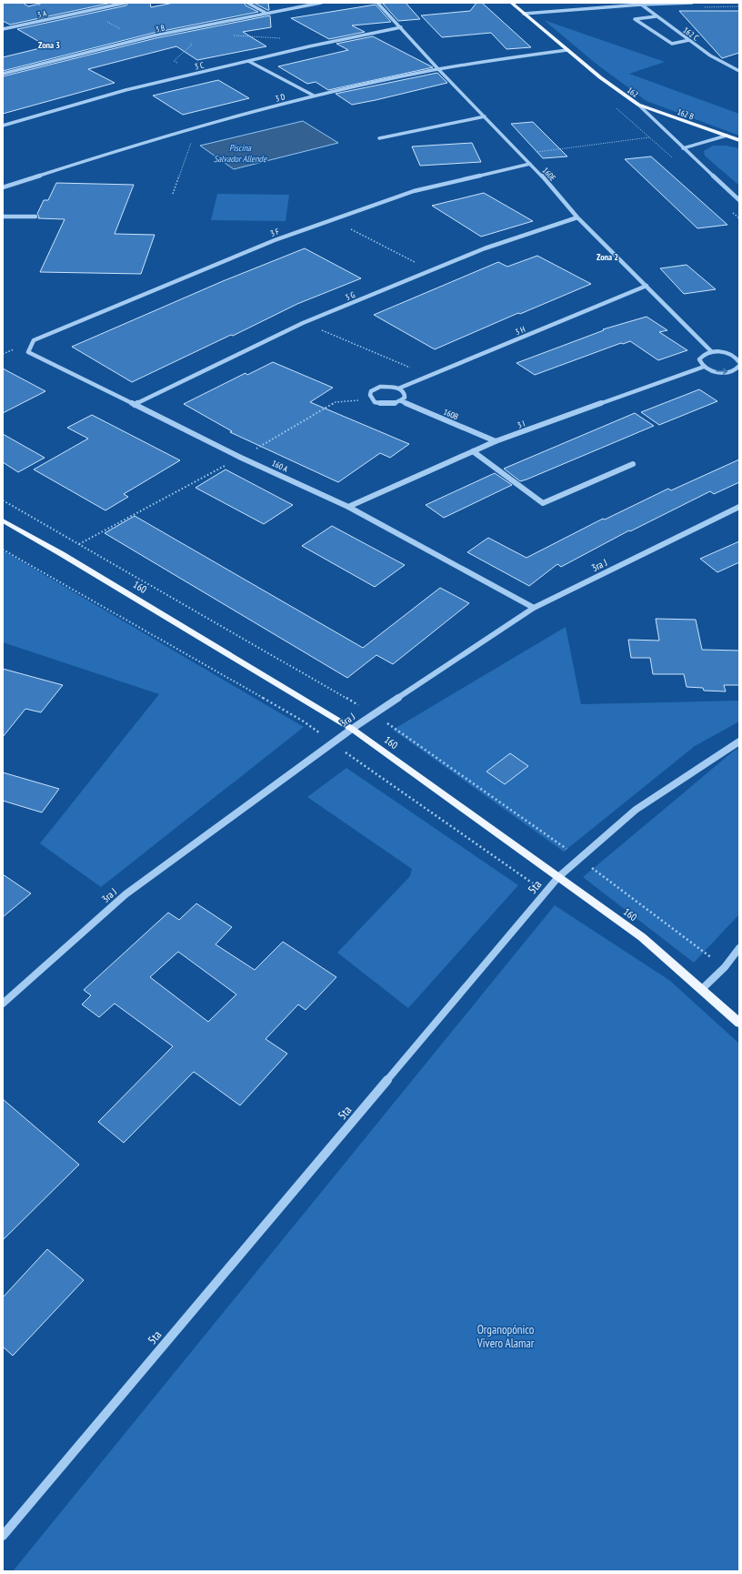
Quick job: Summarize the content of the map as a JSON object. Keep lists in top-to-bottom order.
{
  "streets": {
    "main road": ["162", "162 B", "160"],
    "street": [
      "3 A",
      "3 B",
      "162 C",
      "3 C",
      "3 D",
      "160E",
      "3 F",
      "3 G",
      "3 H",
      "160B",
      "3 I",
      "160 A",
      "3ra J",
      "5ta"
    ]
  },
  "crossings": [
    ["3 C", "160E"],
    ["162", "3 D"],
    ["162", "162 B"],
    ["3 D", "160E"],
    ["160E", "3 F"],
    ["160E", "3 G"],
    ["160E", "3 H"],
    ["3 F", "160 A"],
    ["3 G", "160 A"],
    ["160B", "3 I"],
    ["3 I", "160 A"],
    ["160 A", "3ra J"],
    ["3ra J", "160"],
    ["160", "5ta"]
  ],
  "districts": ["Zona 3", "Zona 2"],
  "water": ["Piscina Salvador Allende"],
  "parks": ["Organopónico Vivero Alamar"]
}
